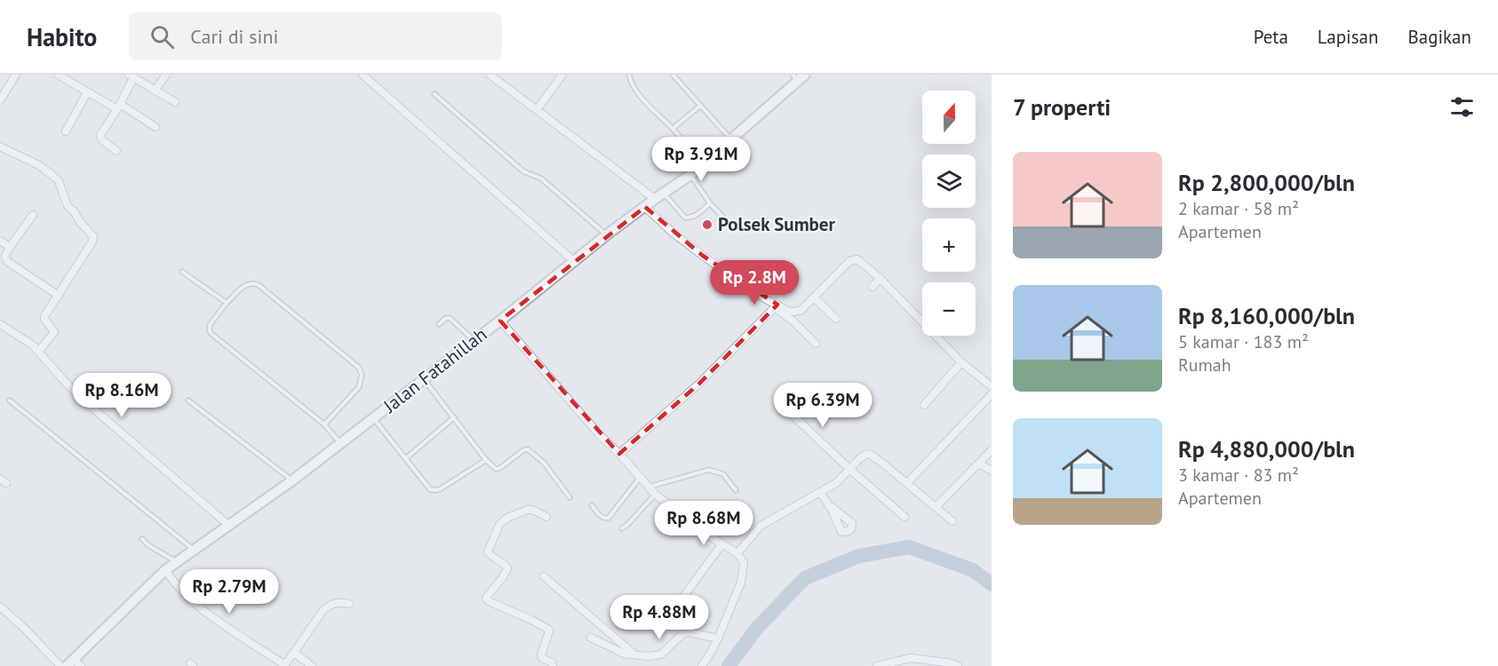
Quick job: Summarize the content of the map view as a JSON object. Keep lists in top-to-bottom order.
{
  "streets": {
    "street": ["Jalan Fatahillah"]
  },
  "places": ["Polsek Sumber"],
  "north": "top",
  "page": {
    "header": "Habito",
    "search": "Cari di sini",
    "nav": ["Peta", "Lapisan", "Bagikan"],
    "heading": "7 properti",
    "map_buttons": ["+", "−"],
    "price": [
      "Rp 3.91M",
      "Rp 2.8M",
      "Rp 8.16M",
      "Rp 6.39M",
      "Rp 8.68M",
      "Rp 2.79M",
      "Rp 4.88M"
    ],
    "list": [
      {
        "name": "Rp 2,800,000/bln",
        "note": "2 kamar · 58 m² · Apartemen"
      },
      {
        "name": "Rp 8,160,000/bln",
        "note": "5 kamar · 183 m² · Rumah"
      },
      {
        "name": "Rp 4,880,000/bln",
        "note": "3 kamar · 83 m² · Apartemen"
      }
    ]
  }
}
